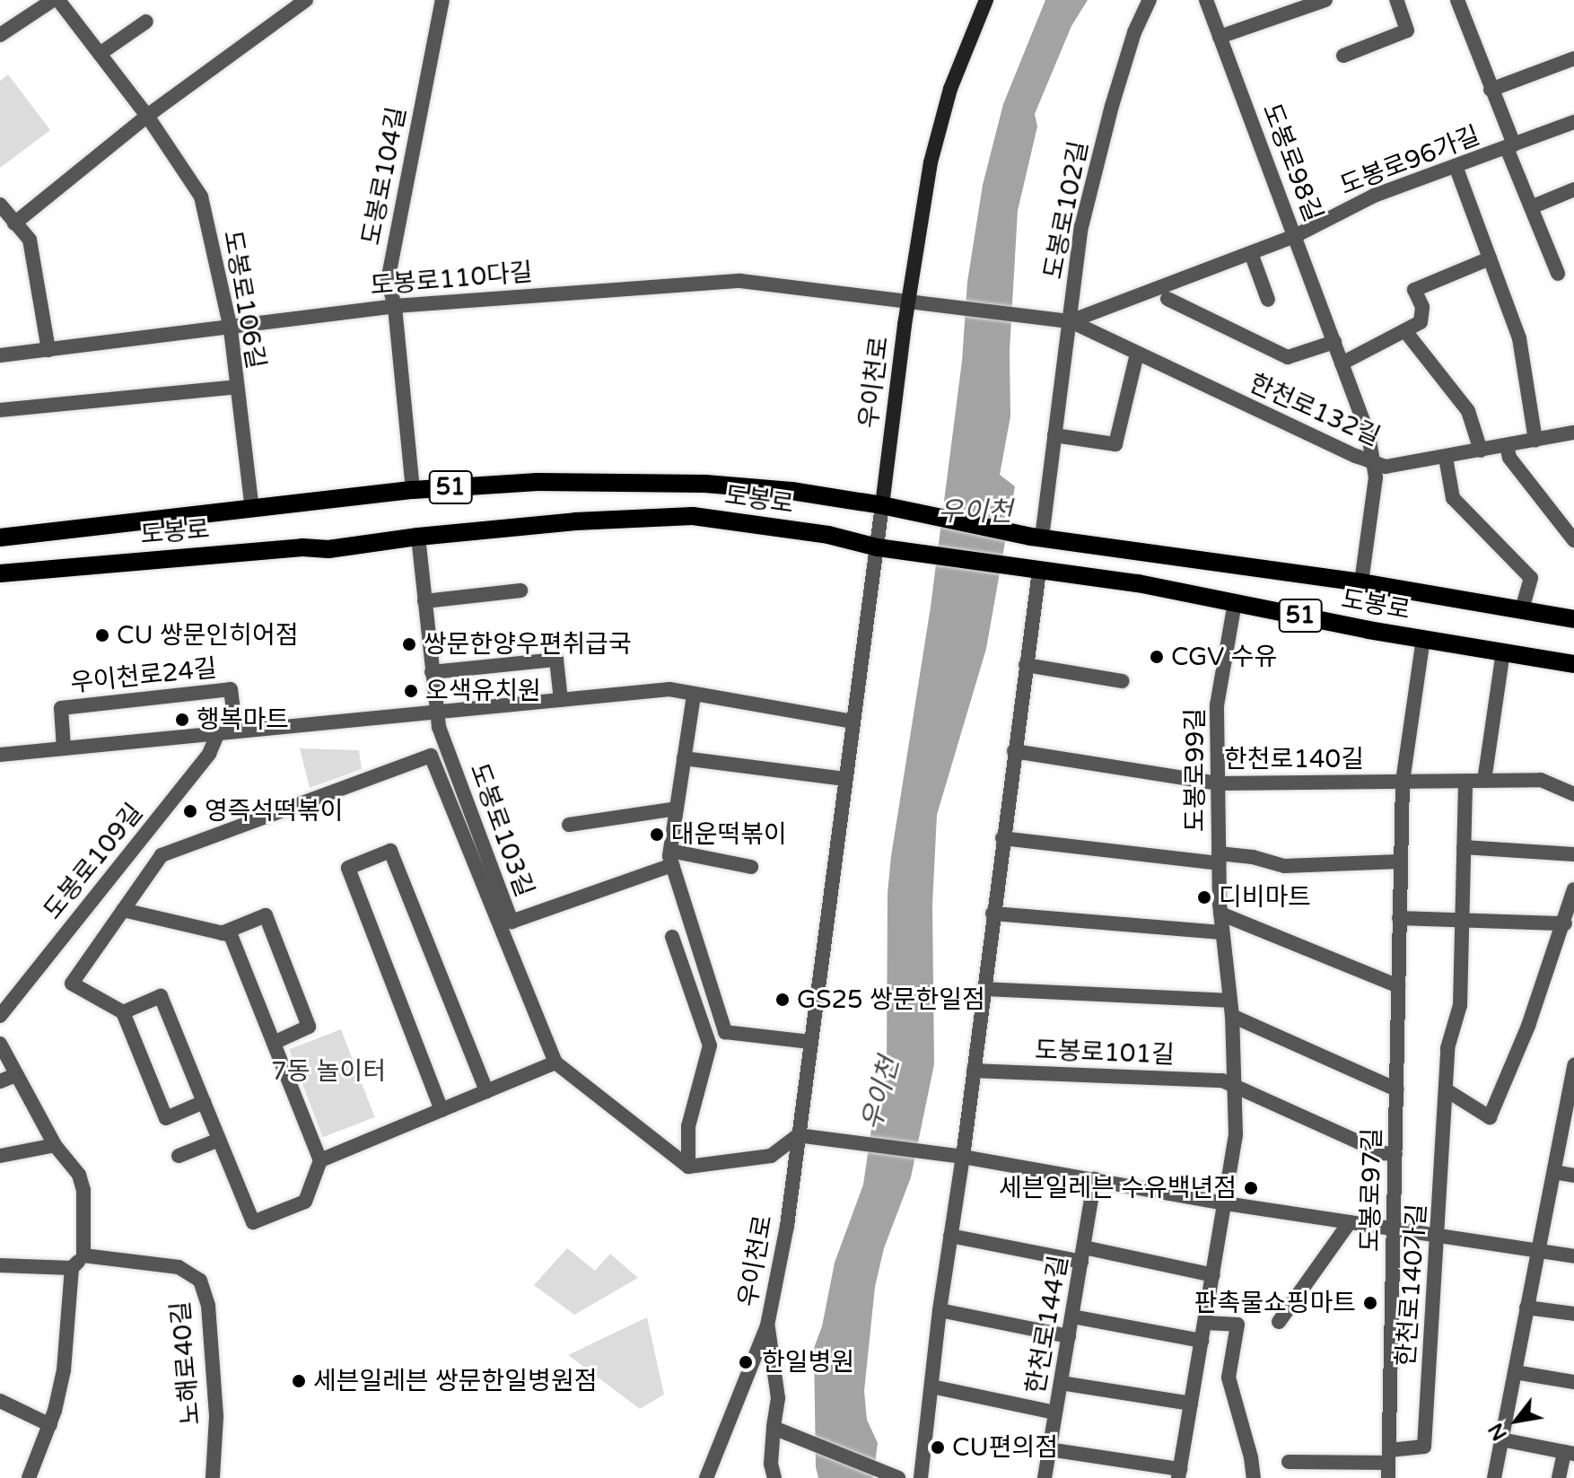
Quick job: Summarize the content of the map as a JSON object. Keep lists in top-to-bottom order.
{
  "streets": {
    "main road": ["51", "도봉로"],
    "street": [
      "도봉로96가길",
      "도봉로98길",
      "도봉로104길",
      "도봉로102길",
      "도봉로110다길",
      "도봉로106길",
      "우이천로",
      "한천로132길",
      "우이천로24길",
      "한천로140길",
      "도봉로99길",
      "도봉로103길",
      "도봉로109길",
      "도봉로101길",
      "도봉로97길",
      "한천로140가길",
      "한천로144길",
      "노해로40길"
    ]
  },
  "crossings": [
    ["도봉로96가길", "도봉로98길"],
    ["도봉로96가길", "도봉로102길"],
    ["도봉로96가길", "도봉로110다길"],
    ["도봉로96가길", "한천로132길"],
    ["도봉로98길", "한천로132길"],
    ["도봉로98길", "도봉로"],
    ["도봉로104길", "도봉로110다길"],
    ["도봉로104길", "도봉로"],
    ["도봉로102길", "도봉로110다길"],
    ["도봉로102길", "한천로132길"],
    ["도봉로102길", "도봉로"],
    ["도봉로110다길", "도봉로106길"],
    ["도봉로110다길", "우이천로"],
    ["도봉로110다길", "한천로132길"],
    ["도봉로106길", "도봉로"],
    ["우이천로", "도봉로"],
    ["도봉로", "도봉로99길"],
    ["도봉로", "도봉로103길"],
    ["도봉로", "도봉로97길"],
    ["한천로140길", "도봉로99길"],
    ["한천로140길", "도봉로97길"],
    ["한천로140길", "한천로140가길"],
    ["도봉로99길", "도봉로101길"],
    ["도봉로99길", "도봉로97길"],
    ["도봉로99길", "한천로144길"],
    ["도봉로97길", "한천로140가길"]
  ],
  "water": ["우이천"],
  "parks": ["7동 놀이터"],
  "places": [
    "CU 쌍문인히어점",
    "쌍문한양우편취급국",
    "CGV 수유",
    "오색유치원",
    "행복마트",
    "영즉석떡볶이",
    "대운떡볶이",
    "디비마트",
    "GS25 쌍문한일점",
    "세븐일레븐 수유백년점",
    "판촉물쇼핑마트",
    "한일병원",
    "세븐일레븐 쌍문한일병원점",
    "CU편의점"
  ],
  "north": "bottom left"
}
